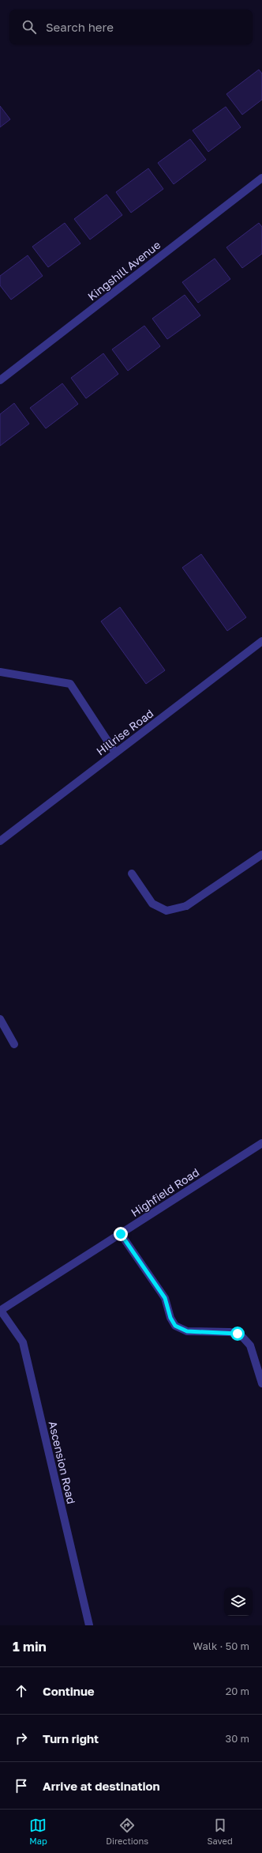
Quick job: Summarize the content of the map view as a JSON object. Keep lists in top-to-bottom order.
{
  "streets": {
    "street": [
      "Kingshill Avenue",
      "Hillrise Road",
      "Highfield Road",
      "Ascension Road"
    ]
  },
  "crossings": [
    ["Highfield Road", "Ascension Road"]
  ],
  "page": {
    "search": "Search here",
    "heading": ["1 min", "Walk · 50 m"],
    "list": [
      ["Continue", "20 m"],
      ["Turn right", "30 m"],
      "Arrive at destination"
    ],
    "nav": ["Map", "Directions", "Saved"]
  }
}
